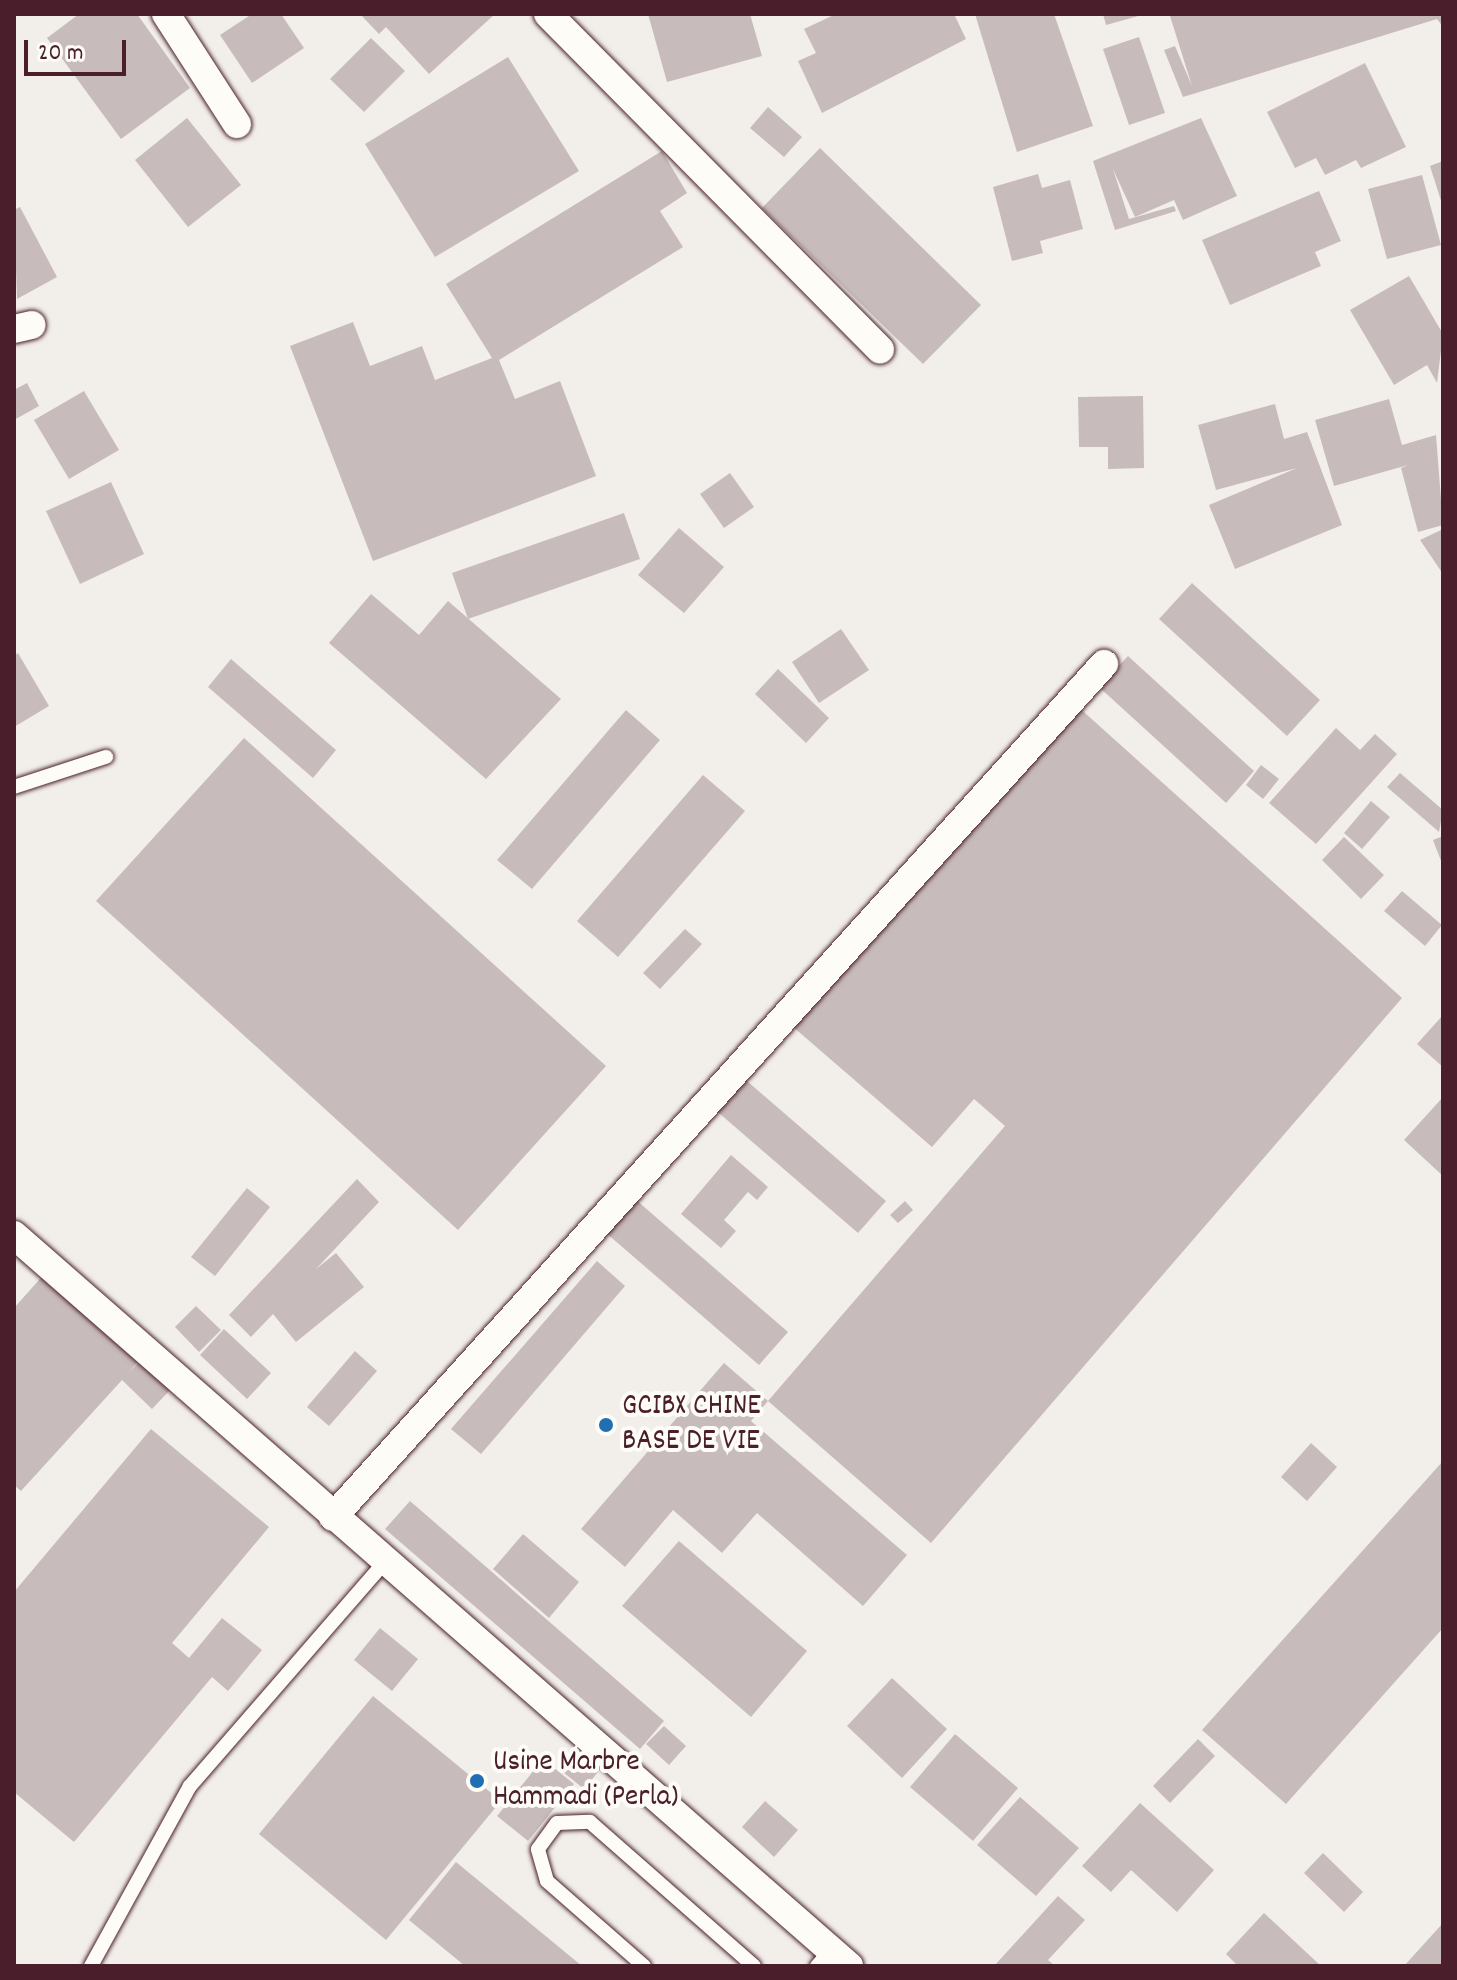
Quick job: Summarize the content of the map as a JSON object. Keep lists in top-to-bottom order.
{
  "places": ["GCIBX CHINE BASE DE VIE", "Usine Marbre Hammadi (Perla)"],
  "scale_bar": "20 m"
}
